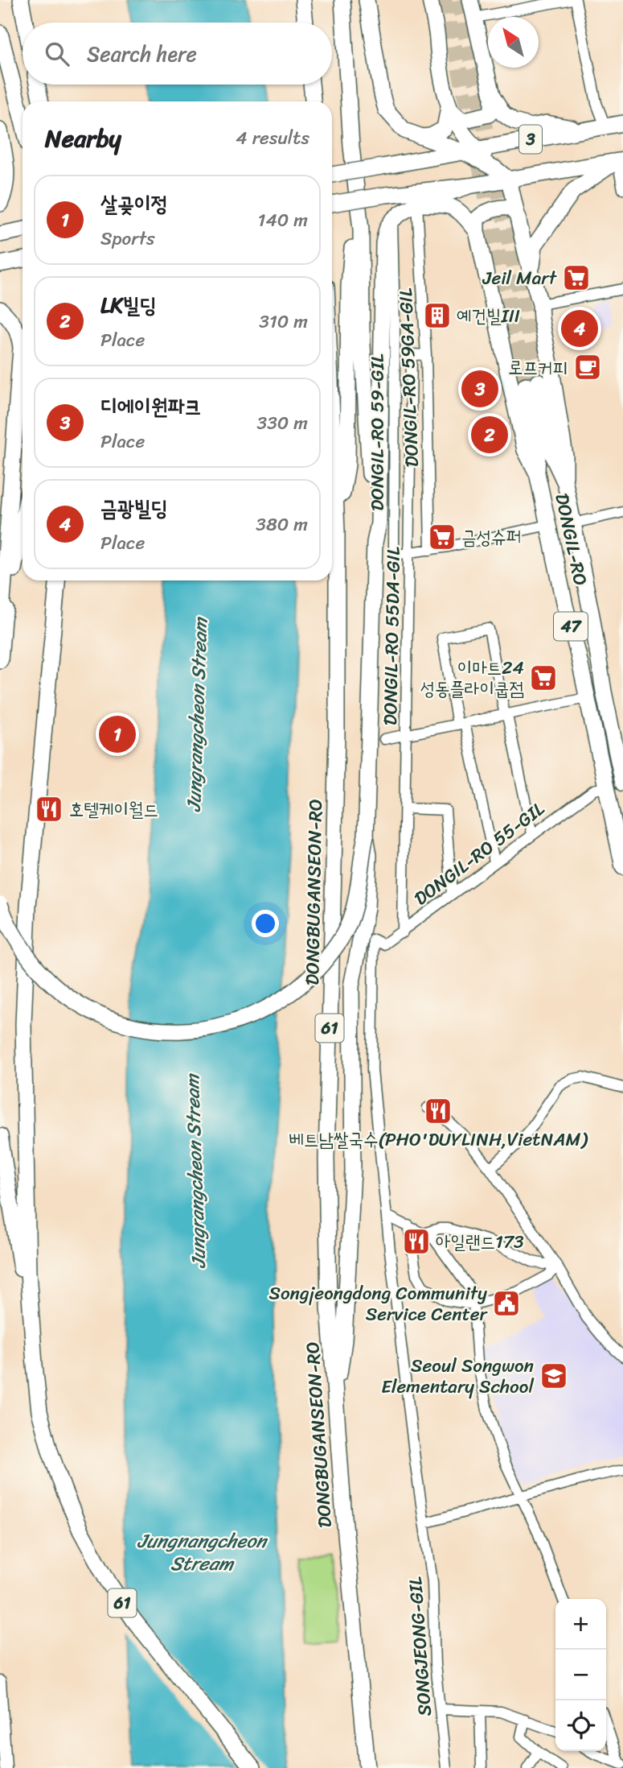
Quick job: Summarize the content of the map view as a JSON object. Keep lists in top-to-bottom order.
{
  "streets": {
    "main road": [
      "3",
      "DONGIL-RO",
      "47",
      "DONGBUGANSEON-RO",
      "61"
    ],
    "street": [
      "DONGIL-RO 59GA-GIL",
      "DONGIL-RO 59-GIL",
      "DONGIL-RO 55DA-GIL",
      "DONGIL-RO 55-GIL",
      "SONGJEONG-GIL"
    ]
  },
  "crossings": [
    ["DONGIL-RO 59GA-GIL", "DONGIL-RO 55DA-GIL"],
    ["DONGIL-RO 59-GIL", "DONGIL-RO 55DA-GIL"],
    ["DONGIL-RO", "DONGIL-RO 55-GIL"],
    ["DONGIL-RO 55DA-GIL", "DONGIL-RO 55-GIL"],
    ["DONGIL-RO 55-GIL", "SONGJEONG-GIL"]
  ],
  "water": ["Jungrangcheon Stream", "Jungnangcheon Stream"],
  "places": {
    "supermarket": ["Jeil Mart", "금성슈퍼", "이마트24 성동플라이쿱점"],
    "building": ["예건빌III"],
    "cafe": ["로프커피"],
    "restaurant": ["호텔케이월드", "베트남쌀국수(PHO'DUYLINH,VietNAM)", "아일랜드173"],
    "public building": ["Songjeongdong Community Service Center"],
    "school or university": ["Seoul Songwon Elementary School"]
  },
  "north": "top left",
  "page": {
    "search": "Search here",
    "heading": ["Nearby", "4 results"],
    "list": [
      {
        "mark": "1",
        "name": "살곶이정",
        "note": "Sports",
        "value": "140 m"
      },
      {
        "mark": "2",
        "name": "LK빌딩",
        "note": "Place",
        "value": "310 m"
      },
      {
        "mark": "3",
        "name": "디에이원파크",
        "note": "Place",
        "value": "330 m"
      },
      {
        "mark": "4",
        "name": "금광빌딩",
        "note": "Place",
        "value": "380 m"
      }
    ],
    "pins": [
      "4",
      "3",
      "2",
      "1"
    ],
    "map_buttons": ["+", "−"]
  }
}
